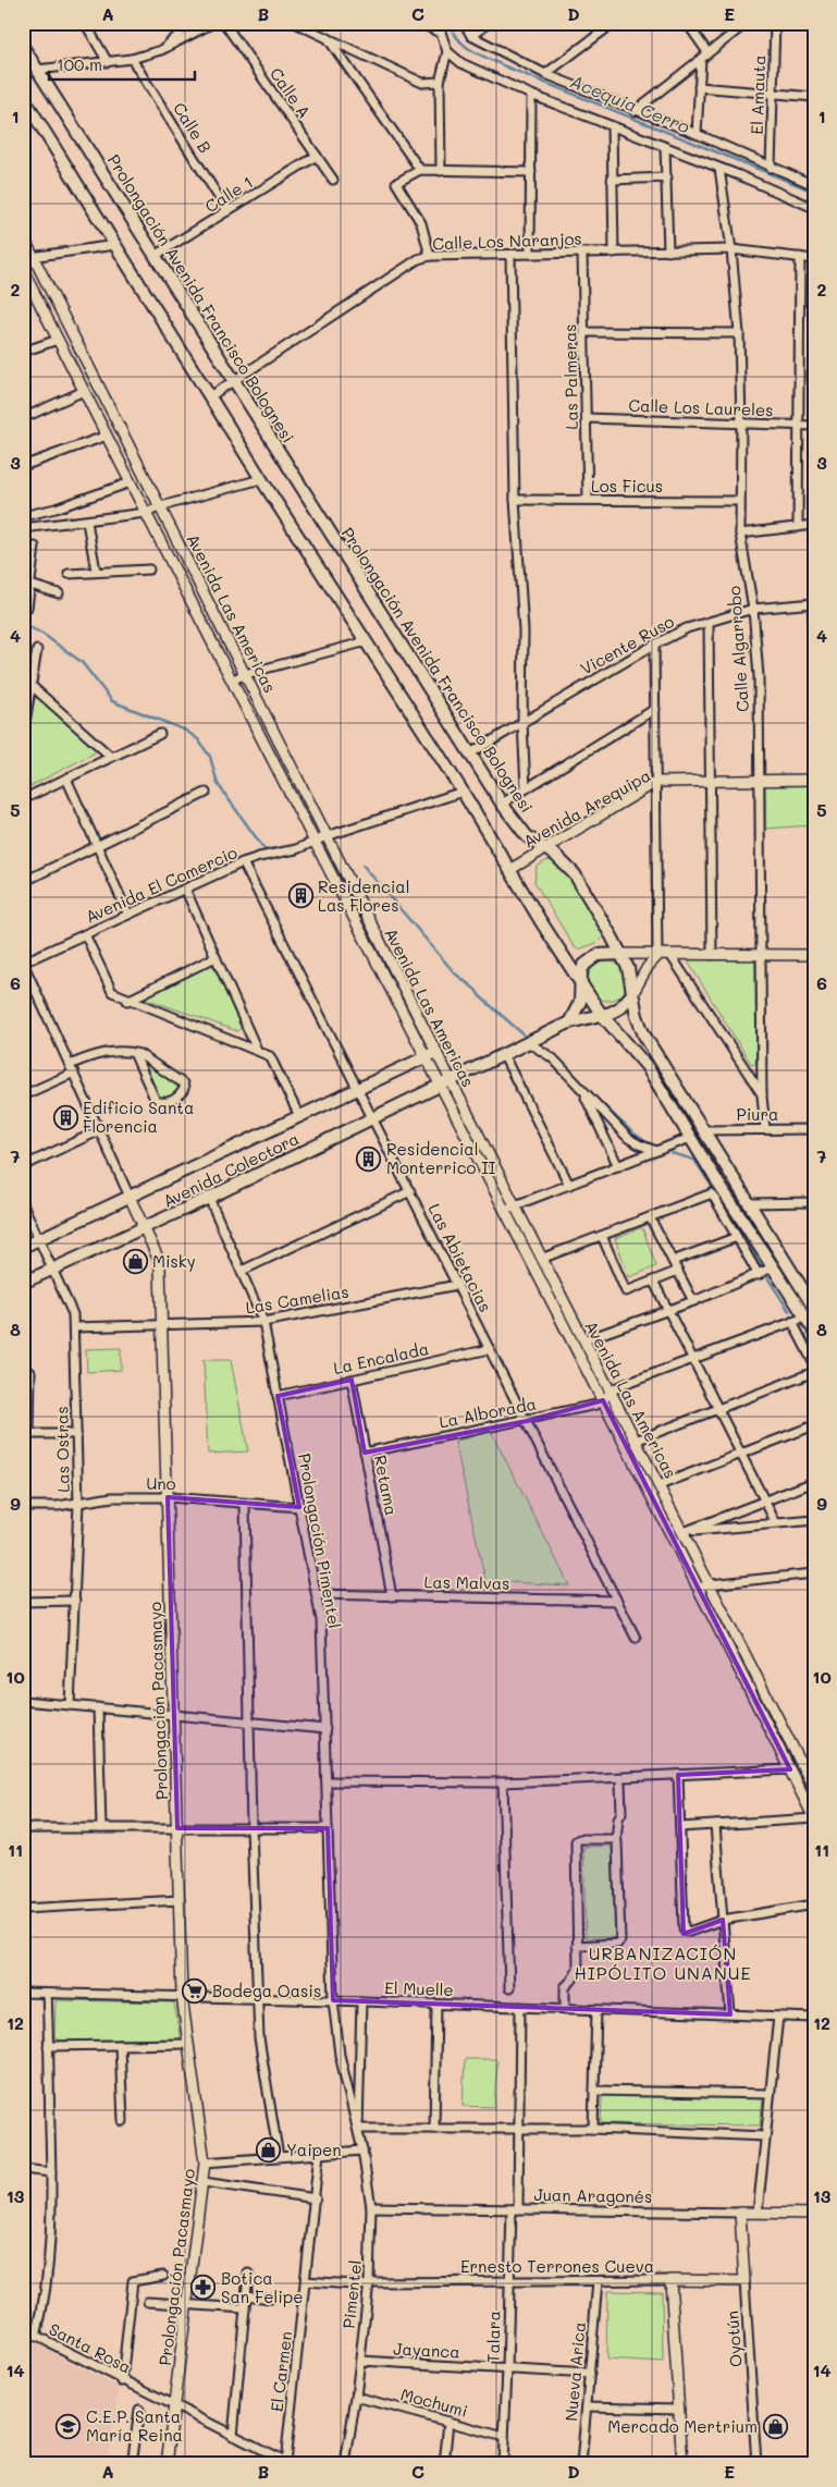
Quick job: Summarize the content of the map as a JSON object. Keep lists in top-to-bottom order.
{
  "streets": {
    "main road": ["Prolongación Avenida Francisco Bolognesi", "Avenida Colectora"],
    "street": [
      "Calle A",
      "El Amauta",
      "Calle B",
      "Calle 1",
      "Calle Los Naranjos",
      "Las Palmeras",
      "Calle Los Laureles",
      "Los Ficus",
      "Avenida Las Americas",
      "Vicente Ruso",
      "Calle Algarrobo",
      "Avenida Arequipa",
      "Avenida El Comercio",
      "Piura",
      "Las Abietacias",
      "Las Camelias",
      "La Encalada",
      "La Alborada",
      "Las Ostras",
      "Uno",
      "Retama",
      "Prolongación Pimentel",
      "Las Malvas",
      "Prolongación Pacasmayo",
      "El Muelle",
      "Juan Aragonés",
      "Ernesto Terrones Cueva",
      "Pimentel",
      "Talara",
      "Oyotún",
      "Santa Rosa",
      "Jayanca",
      "El Carmen",
      "Nueva Arica",
      "Mochumi"
    ]
  },
  "crossings": [
    ["Calle A", "Calle 1"],
    ["Calle B", "Calle 1"],
    ["Calle 1", "Prolongación Avenida Francisco Bolognesi"],
    ["Calle Los Naranjos", "Prolongación Avenida Francisco Bolognesi"],
    ["Calle Los Naranjos", "Las Palmeras"],
    ["Calle Los Naranjos", "Calle Algarrobo"],
    ["Prolongación Avenida Francisco Bolognesi", "Vicente Ruso"],
    ["Prolongación Avenida Francisco Bolognesi", "Avenida Arequipa"],
    ["Prolongación Avenida Francisco Bolognesi", "Piura"],
    ["Prolongación Avenida Francisco Bolognesi", "Avenida Colectora"],
    ["Las Palmeras", "Calle Los Laureles"],
    ["Las Palmeras", "Los Ficus"],
    ["Calle Los Laureles", "Calle Algarrobo"],
    ["Los Ficus", "Calle Algarrobo"],
    ["Avenida Las Americas", "Avenida El Comercio"],
    ["Avenida Las Americas", "Avenida Colectora"],
    ["Avenida Las Americas", "La Alborada"],
    ["Vicente Ruso", "Calle Algarrobo"],
    ["Calle Algarrobo", "Avenida Arequipa"],
    ["Calle Algarrobo", "Piura"],
    ["Avenida El Comercio", "Las Abietacias"],
    ["Avenida El Comercio", "Prolongación Pacasmayo"],
    ["Avenida Colectora", "Las Abietacias"],
    ["Avenida Colectora", "Las Ostras"],
    ["Avenida Colectora", "Prolongación Pimentel"],
    ["Avenida Colectora", "Prolongación Pacasmayo"],
    ["Las Abietacias", "Las Camelias"],
    ["Las Abietacias", "La Encalada"],
    ["Las Abietacias", "La Alborada"],
    ["Las Abietacias", "Las Malvas"],
    ["Las Camelias", "Las Ostras"],
    ["Las Camelias", "Prolongación Pimentel"],
    ["Las Camelias", "Prolongación Pacasmayo"],
    ["La Encalada", "Retama"],
    ["La Encalada", "Prolongación Pimentel"],
    ["La Alborada", "Retama"],
    ["Las Ostras", "Uno"],
    ["Uno", "Prolongación Pimentel"],
    ["Uno", "Prolongación Pacasmayo"],
    ["Retama", "Las Malvas"],
    ["Prolongación Pimentel", "Las Malvas"],
    ["Prolongación Pimentel", "El Muelle"],
    ["Prolongación Pimentel", "Pimentel"],
    ["Prolongación Pacasmayo", "El Muelle"],
    ["Prolongación Pacasmayo", "Santa Rosa"],
    ["El Muelle", "Pimentel"],
    ["El Muelle", "Talara"],
    ["Juan Aragonés", "Pimentel"],
    ["Juan Aragonés", "Talara"],
    ["Juan Aragonés", "Oyotún"],
    ["Ernesto Terrones Cueva", "Pimentel"],
    ["Ernesto Terrones Cueva", "Talara"],
    ["Ernesto Terrones Cueva", "Oyotún"],
    ["Ernesto Terrones Cueva", "El Carmen"],
    ["Ernesto Terrones Cueva", "Nueva Arica"],
    ["Pimentel", "Jayanca"],
    ["Pimentel", "Mochumi"],
    ["Talara", "Jayanca"],
    ["Talara", "Mochumi"],
    ["Santa Rosa", "El Carmen"],
    ["Jayanca", "Nueva Arica"]
  ],
  "districts": ["URBANIZACIÓN HIPÓLITO UNANUE"],
  "water": ["Acequia Cerro"],
  "places": {
    "building": ["Residencial Las Flores", "Edificio Santa Florencia", "Residencial Monterrico II"],
    "shop": ["Misky", "Yaipen", "Mercado Mertrium"],
    "supermarket": ["Bodega Oasis"],
    "pharmacy": ["Botica San Felipe"],
    "school or university": ["C.E.P. Santa María Reina"]
  },
  "scale_bar": "100 m",
  "grid": {
    "columns": [
      "A",
      "B",
      "C",
      "D",
      "E"
    ],
    "rows": [
      "1",
      "2",
      "3",
      "4",
      "5",
      "6",
      "7",
      "8",
      "9",
      "10",
      "11",
      "12",
      "13",
      "14"
    ]
  }
}
